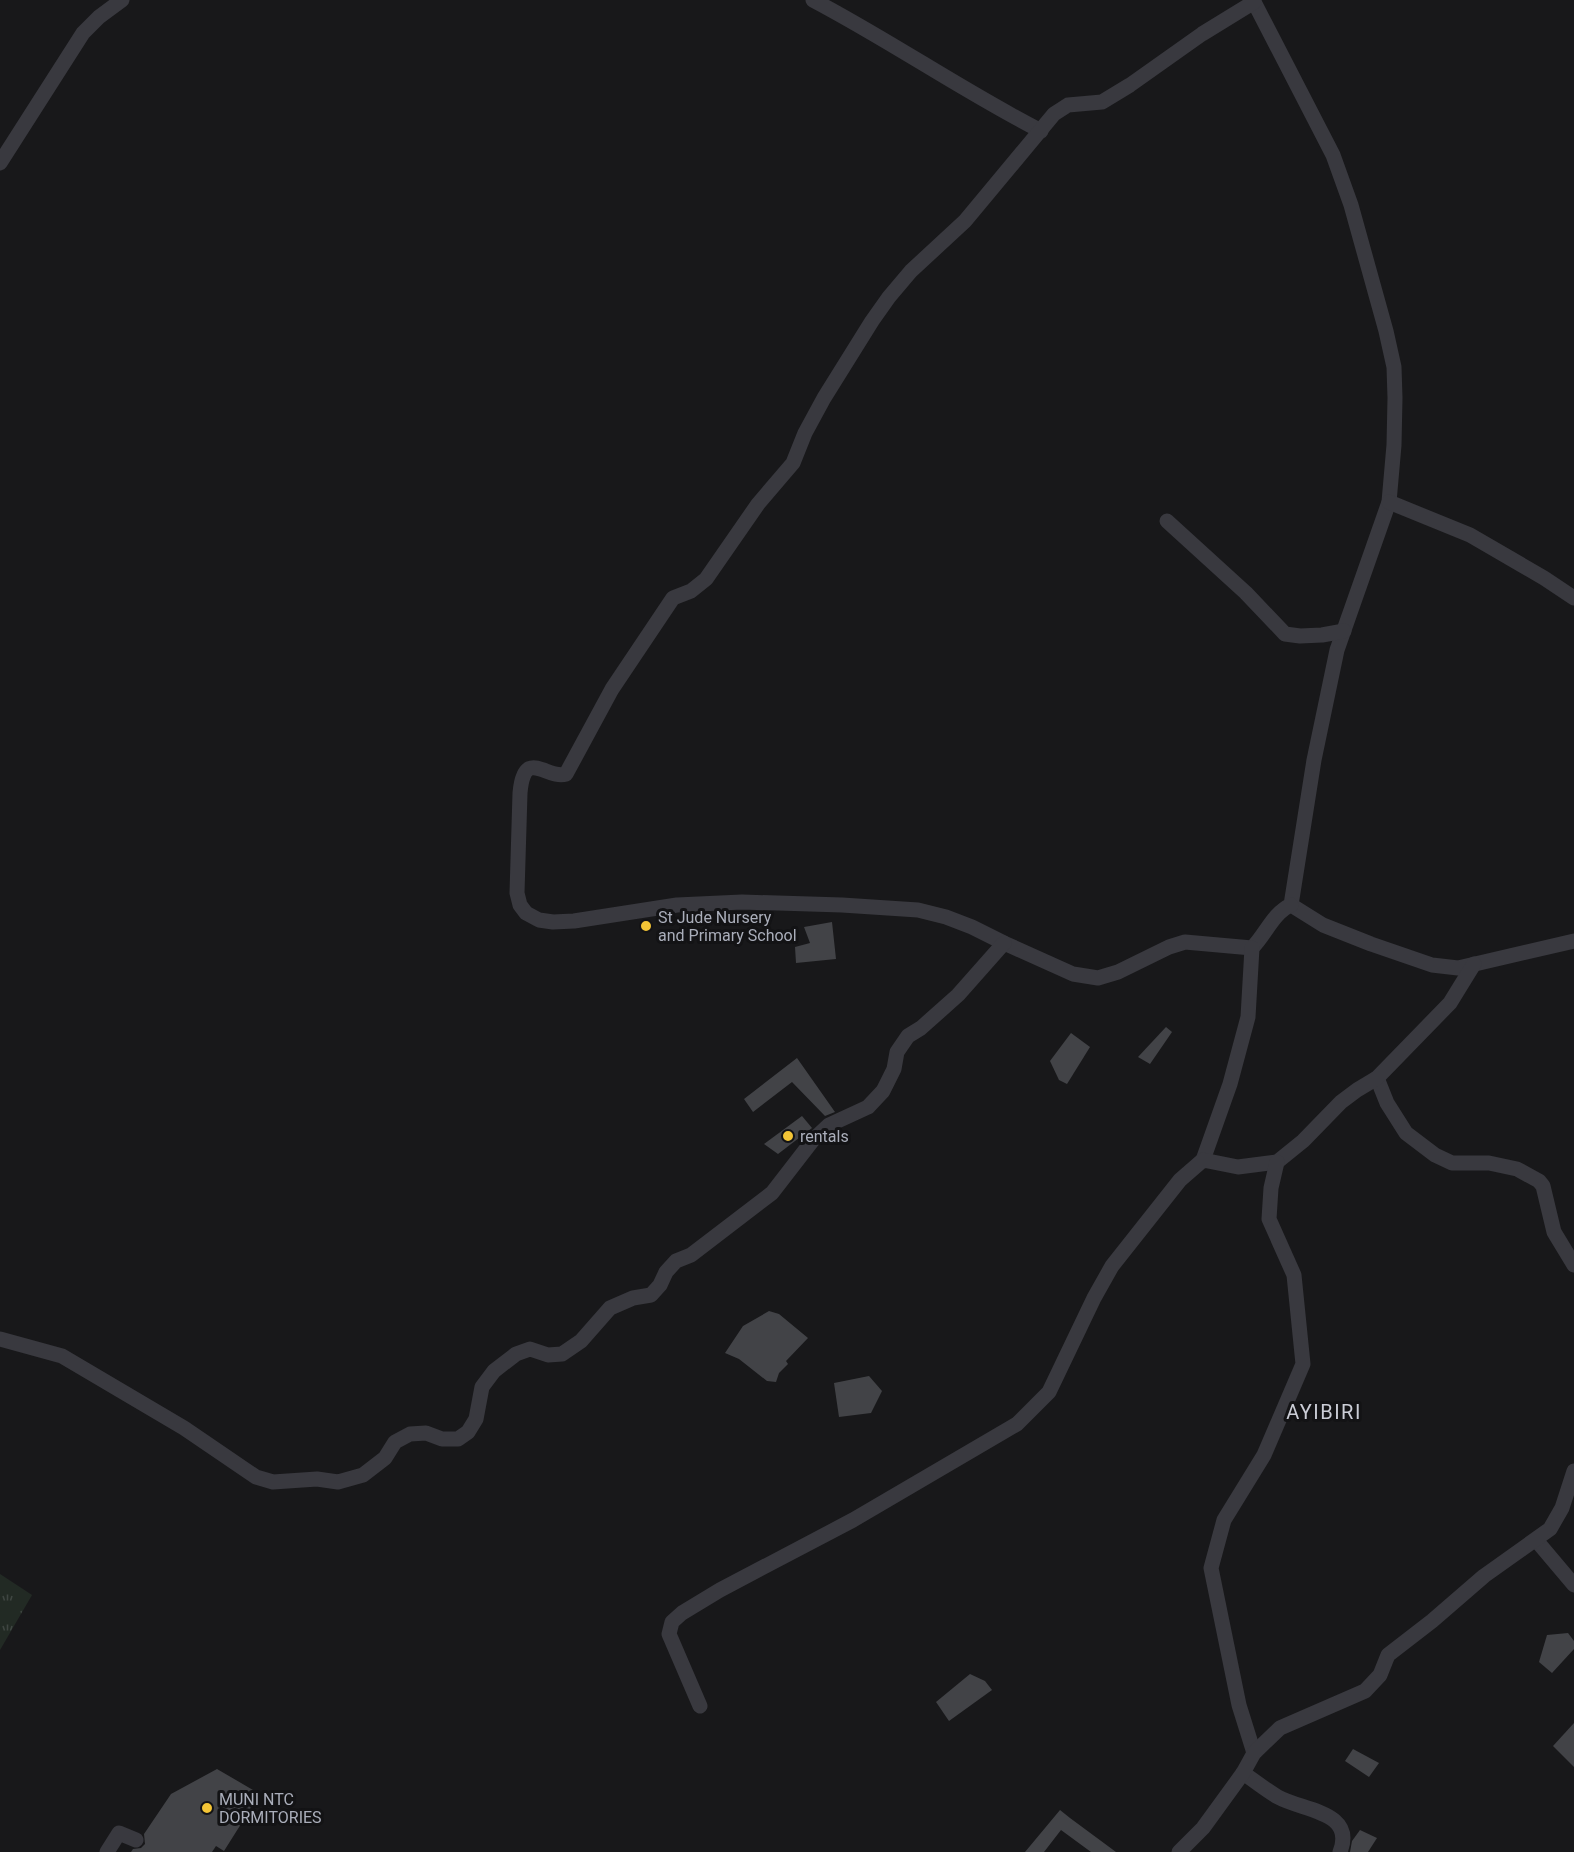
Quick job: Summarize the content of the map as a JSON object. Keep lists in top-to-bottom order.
{
  "districts": ["AYIBIRI"],
  "places": ["St Jude Nursery and Primary School", "rentals", "MUNI NTC DORMITORIES"]
}
